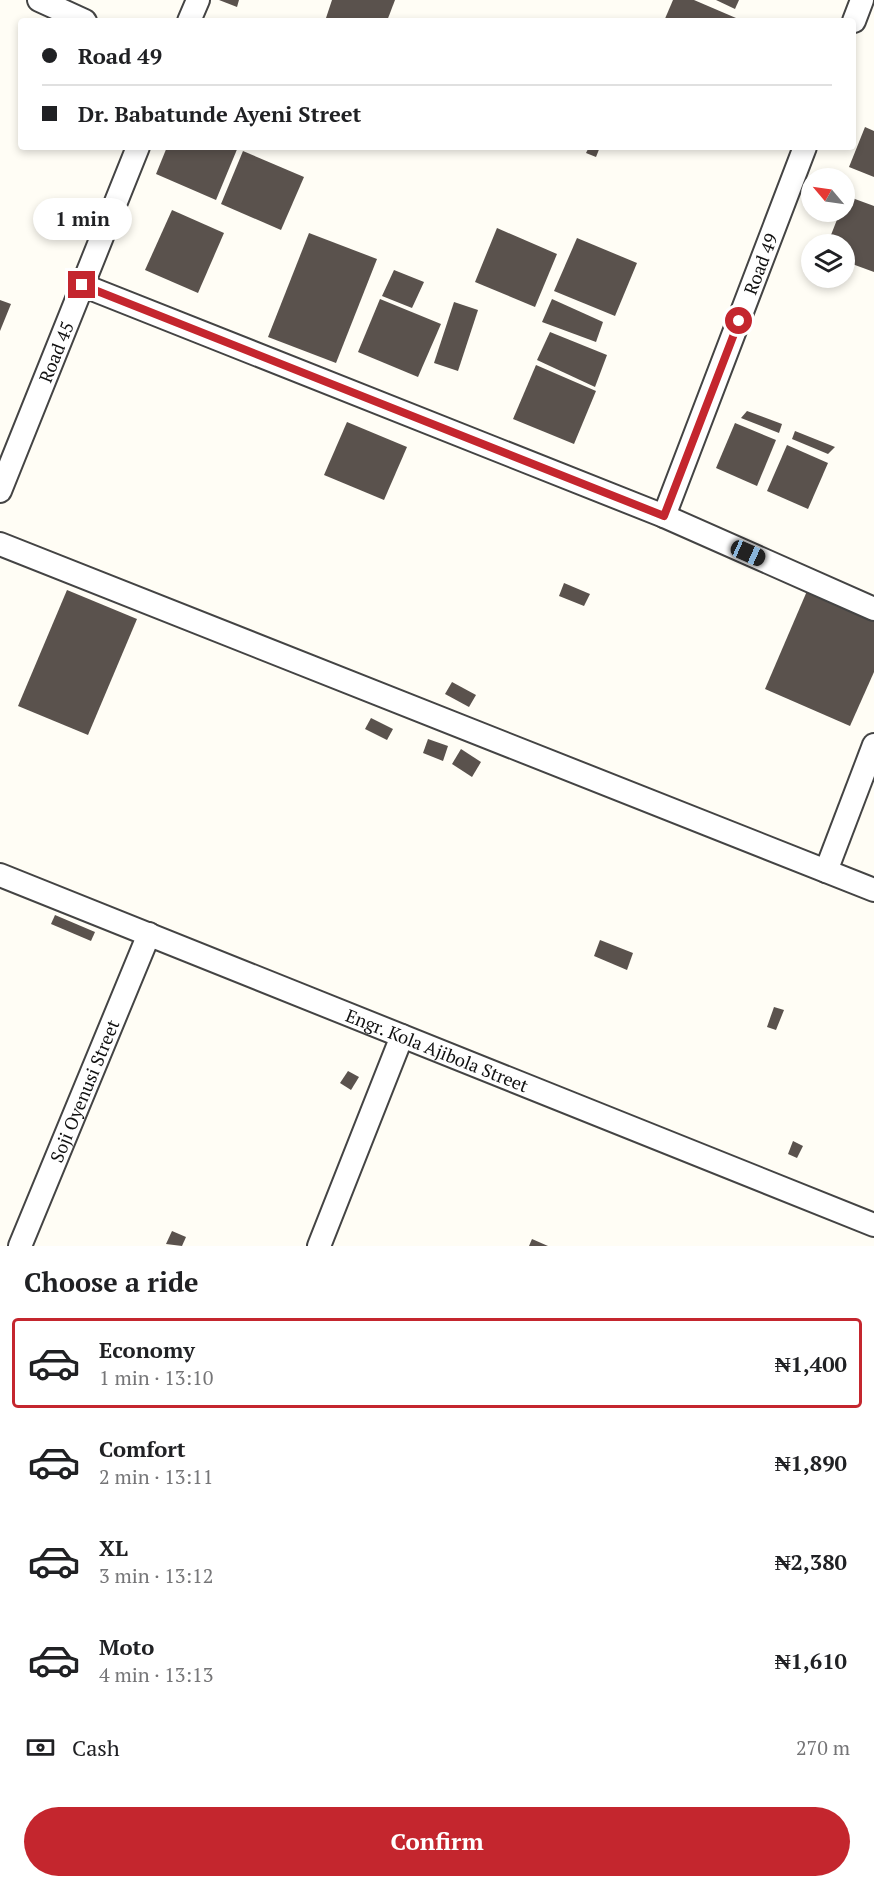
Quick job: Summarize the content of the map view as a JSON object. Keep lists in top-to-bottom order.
{
  "streets": {
    "street": [
      "Road 49",
      "Road 45",
      "Engr. Kola Ajibola Street",
      "Soji Oyenusi Street"
    ]
  },
  "crossings": [
    ["Engr. Kola Ajibola Street", "Soji Oyenusi Street"]
  ],
  "north": "top left",
  "page": {
    "banner": ["Road 49", "Dr. Babatunde Ayeni Street"],
    "bubble": "1 min",
    "heading": "Choose a ride",
    "list": [
      {
        "name": "Economy",
        "note": "1 min · 13:10",
        "value": "₦1,400"
      },
      {
        "name": "Comfort",
        "note": "2 min · 13:11",
        "value": "₦1,890"
      },
      {
        "name": "XL",
        "note": "3 min · 13:12",
        "value": "₦2,380"
      },
      {
        "name": "Moto",
        "note": "4 min · 13:13",
        "value": "₦1,610"
      }
    ],
    "pay": ["Cash", "270 m"],
    "buttons": "Confirm"
  }
}
